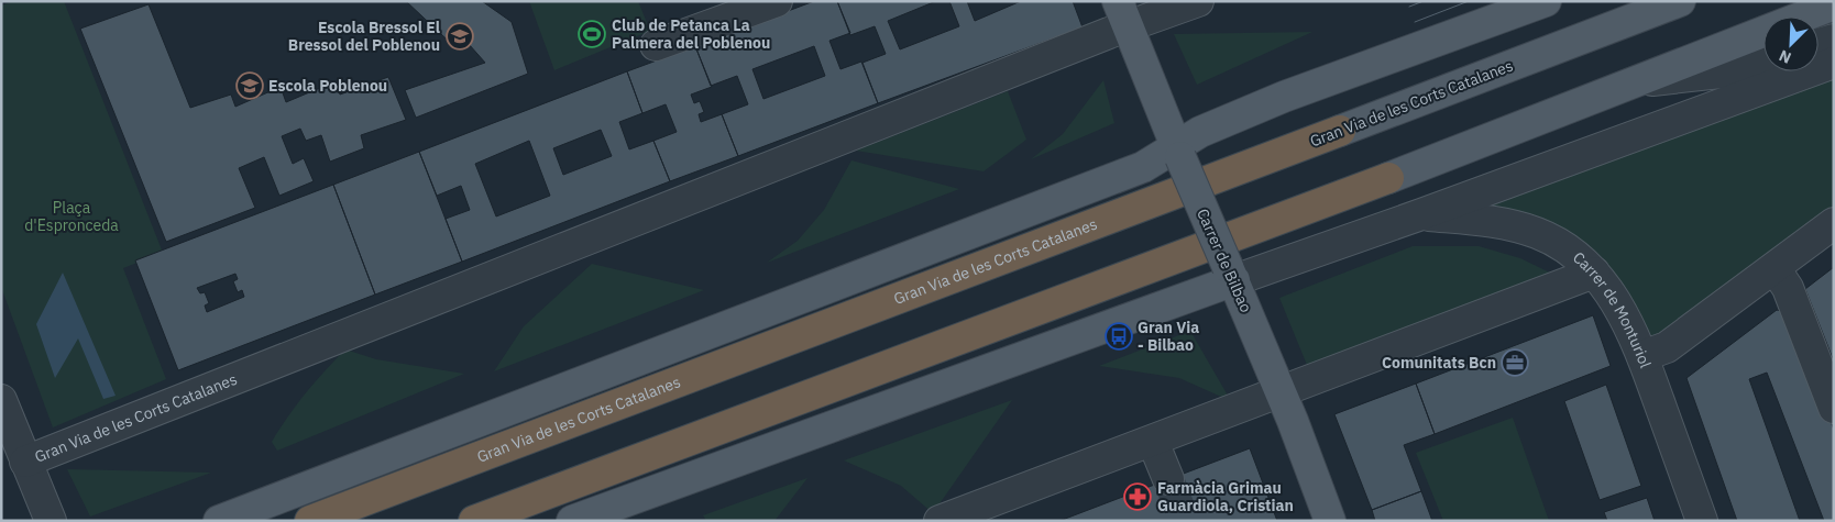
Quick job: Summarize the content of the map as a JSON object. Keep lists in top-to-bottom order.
{
  "streets": {
    "highway": ["Gran Via de les Corts Catalanes"],
    "main road": ["Carrer de Bilbao"],
    "street": ["Carrer de Monturiol"]
  },
  "crossings": [
    ["Gran Via de les Corts Catalanes", "Carrer de Bilbao"]
  ],
  "parks": ["Plaça d'Espronceda"],
  "places": {
    "sports": ["Club de Petanca La Palmera del Poblenou"],
    "school or university": ["Escola Bressol El Bressol del Poblenou", "Escola Poblenou"],
    "bus stop": ["Gran Via - Bilbao"],
    "office": ["Comunitats Bcn"],
    "pharmacy": ["Farmàcia Grimau Guardiola, Cristian"]
  },
  "north": "bottom left"
}
